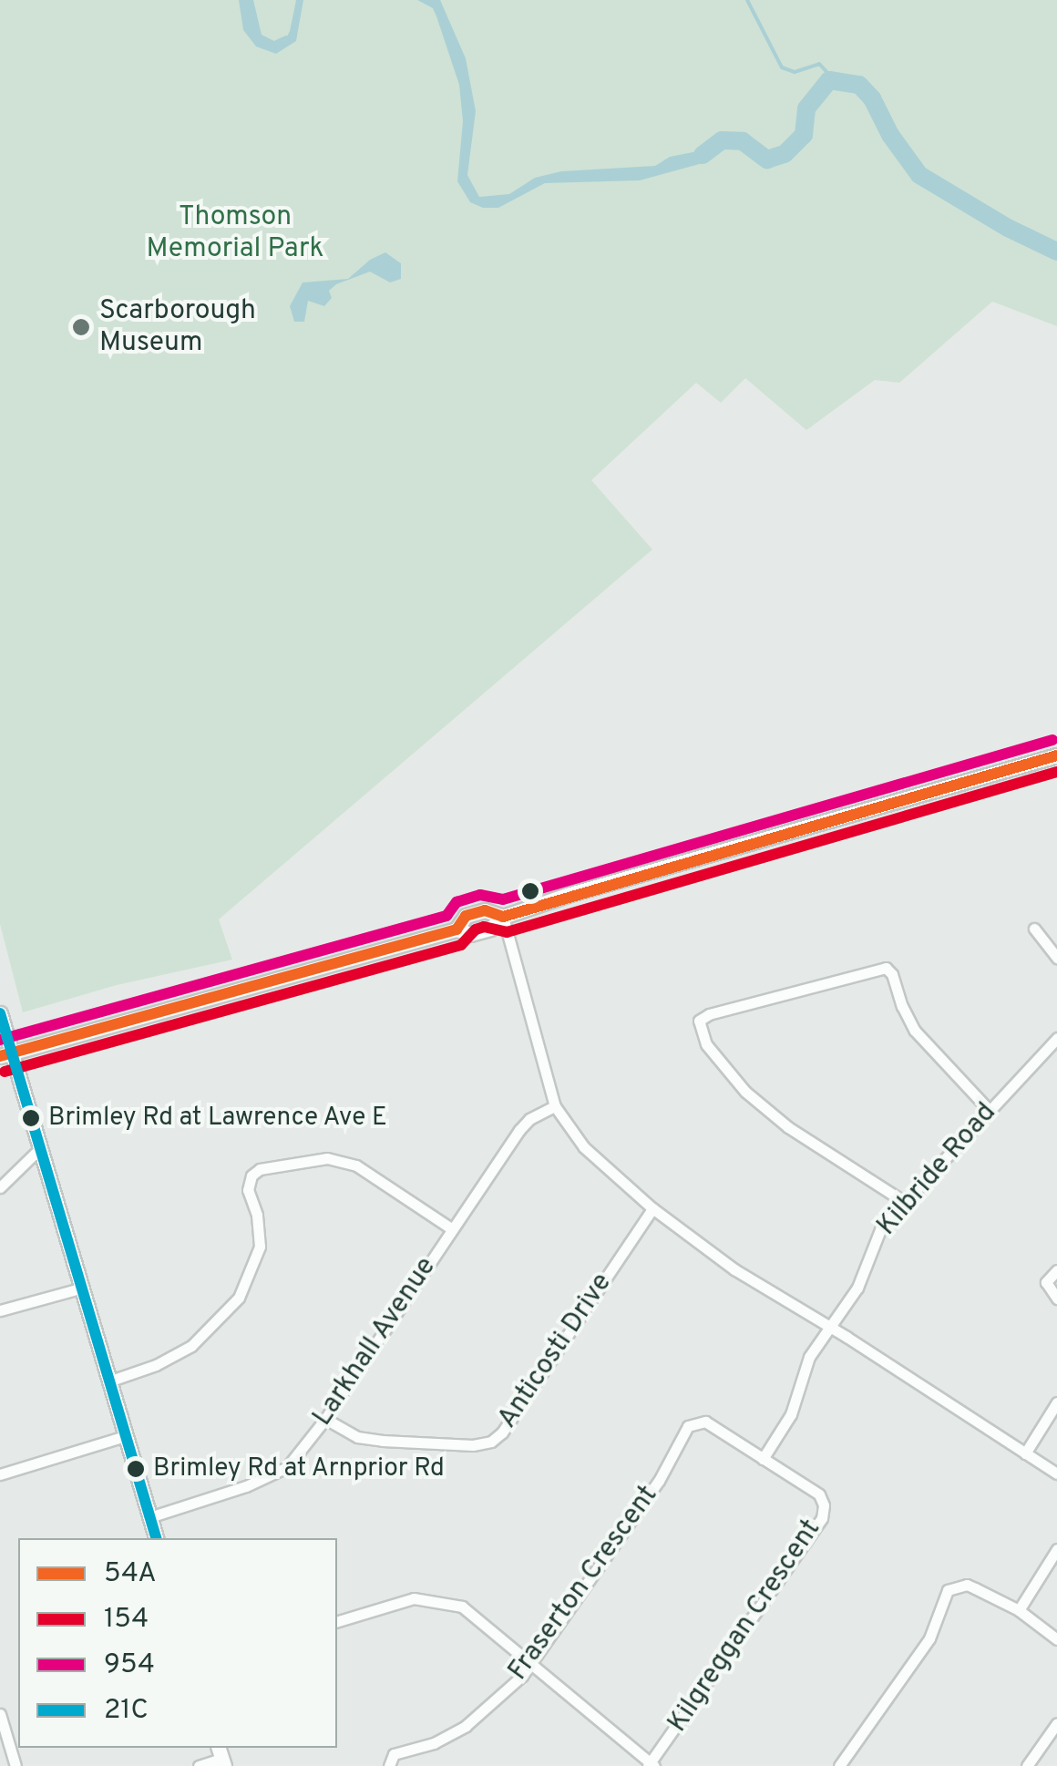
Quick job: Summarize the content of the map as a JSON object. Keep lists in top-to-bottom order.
{
  "streets": {
    "street": [
      "Kilbride Road",
      "Larkhall Avenue",
      "Anticosti Drive",
      "Fraserton Crescent",
      "Kilgreggan Crescent"
    ]
  },
  "crossings": [
    ["Kilbride Road", "Fraserton Crescent"],
    ["Kilbride Road", "Kilgreggan Crescent"],
    ["Larkhall Avenue", "Anticosti Drive"],
    ["Fraserton Crescent", "Kilgreggan Crescent"]
  ],
  "parks": ["Thomson Memorial Park"],
  "places": ["Scarborough Museum", "Brimley Rd at Lawrence Ave E", "Brimley Rd at Arnprior Rd"],
  "lines": [
    "transit line 954",
    "transit line 54A",
    "transit line 154",
    "transit line 21C"
  ],
  "legend": [
    "54A",
    "154",
    "954",
    "21C"
  ]
}
